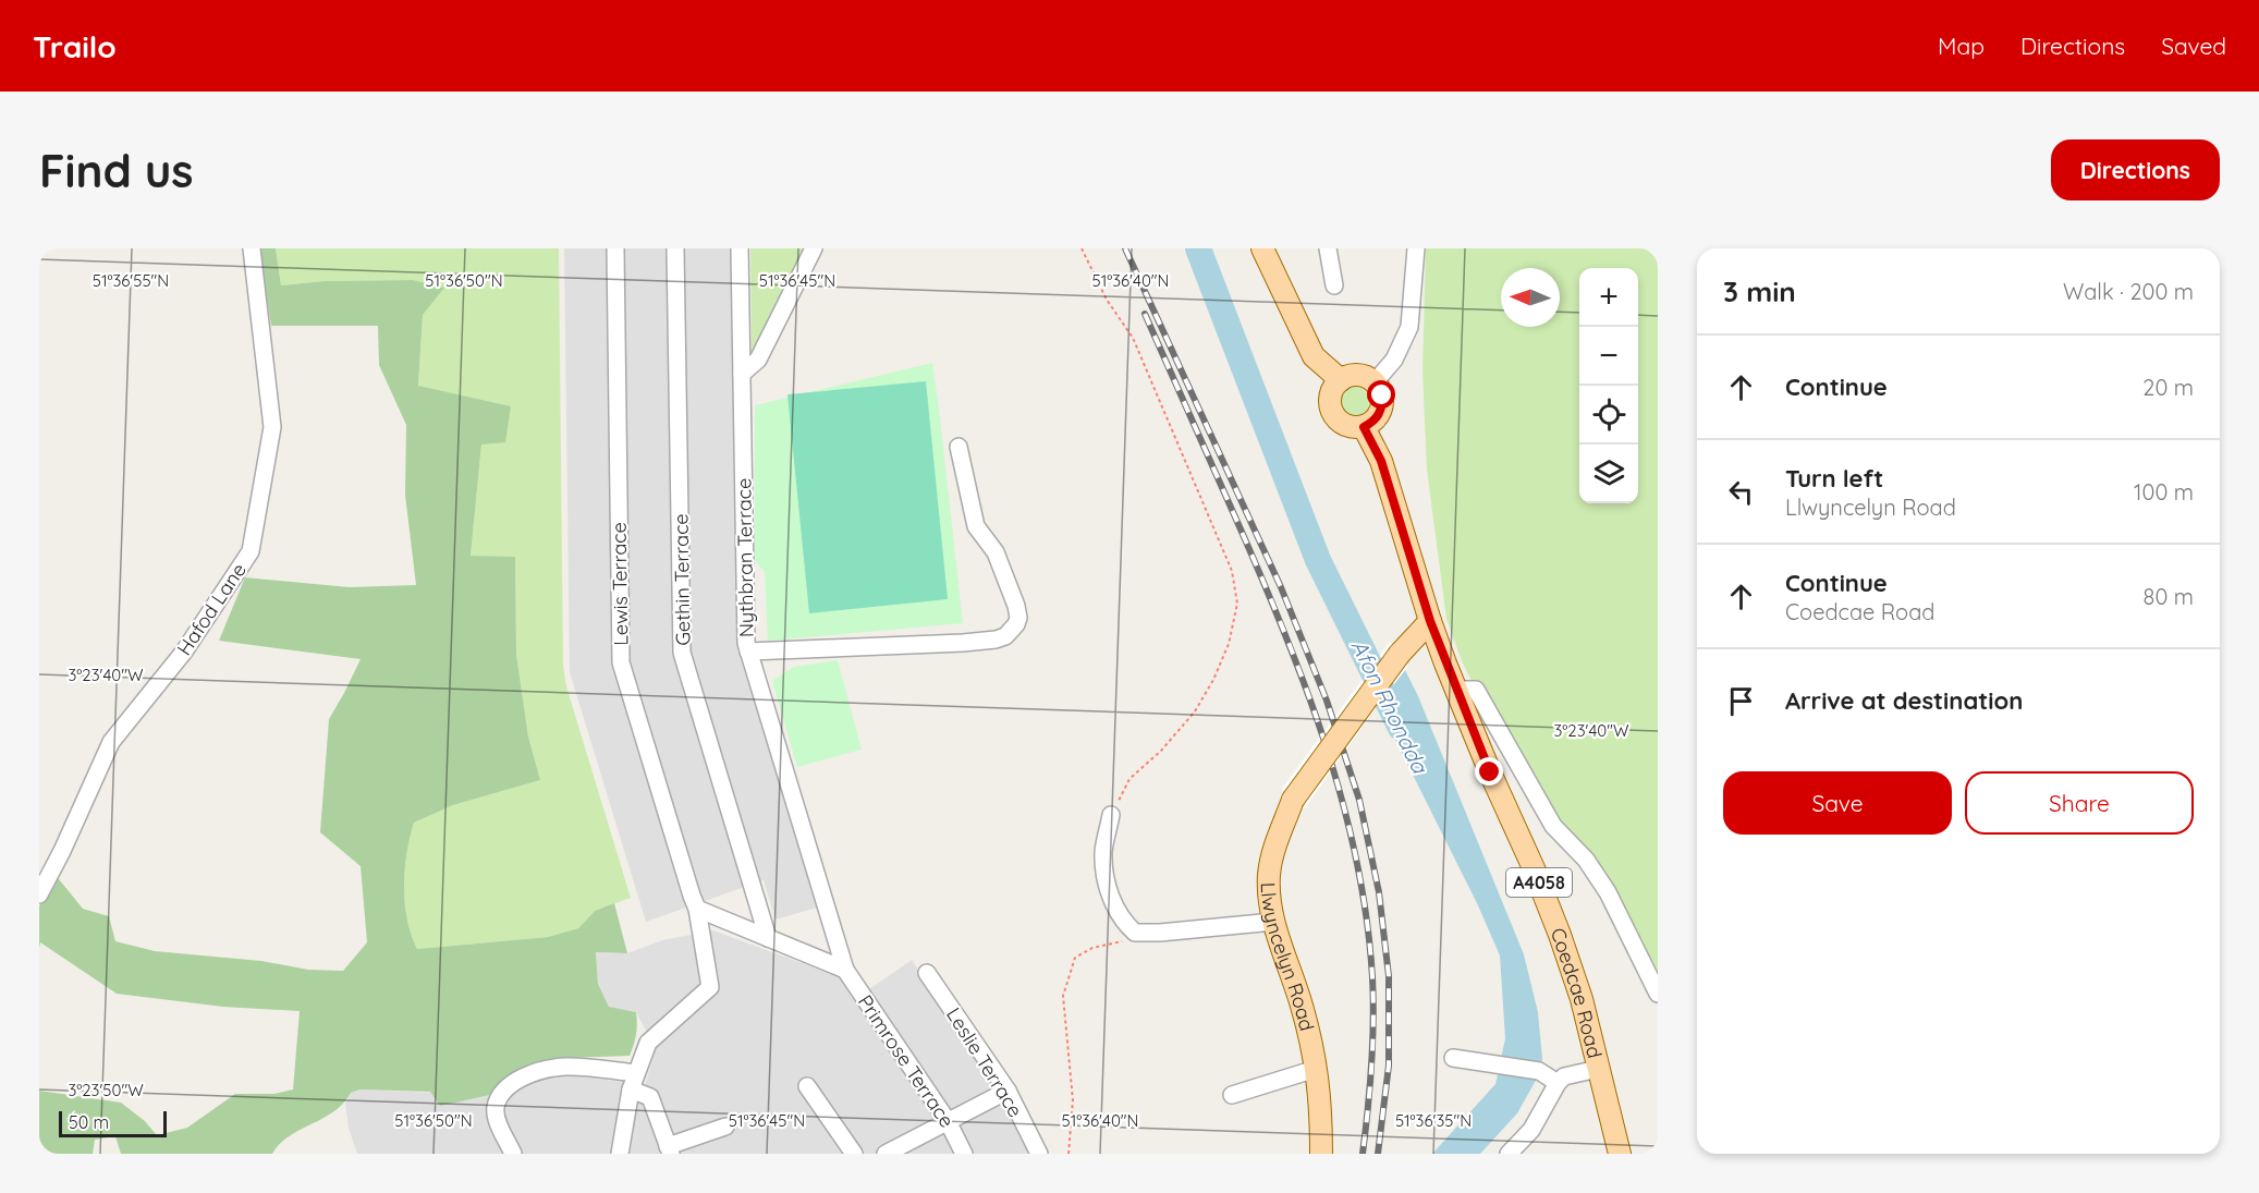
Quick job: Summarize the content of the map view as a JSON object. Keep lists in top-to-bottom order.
{
  "streets": {
    "main road": ["A4058", "Llwyncelyn Road", "Coedcae Road"],
    "street": [
      "Nythbran Terrace",
      "Gethin Terrace",
      "Lewis Terrace",
      "Hafod Lane",
      "Primrose Terrace",
      "Leslie Terrace"
    ]
  },
  "crossings": [
    ["Nythbran Terrace", "Primrose Terrace"],
    ["A4058", "Llwyncelyn Road"],
    ["A4058", "Coedcae Road"],
    ["Llwyncelyn Road", "Coedcae Road"]
  ],
  "water": ["Afon Rhondda"],
  "scale_bar": "50 m",
  "north": "left",
  "page": {
    "header": "Trailo",
    "nav": ["Map", "Directions", "Saved"],
    "buttons": [
      "Directions",
      ["Save", "Share"]
    ],
    "title": "Find us",
    "heading": ["3 min", "Walk · 200 m"],
    "map_buttons": ["+", "−"],
    "list": [
      ["Continue", "20 m"],
      ["Turn left", "Llwyncelyn Road", "100 m"],
      ["Continue", "Coedcae Road", "80 m"],
      "Arrive at destination"
    ],
    "scale": "50 m"
  },
  "coordinates": [
    "51°36'55\"N",
    "51°36'50\"N",
    "51°36'45\"N",
    "51°36'40\"N",
    "3°23'40\"W",
    "3°23'50\"W",
    "51°36'35\"N"
  ]
}
